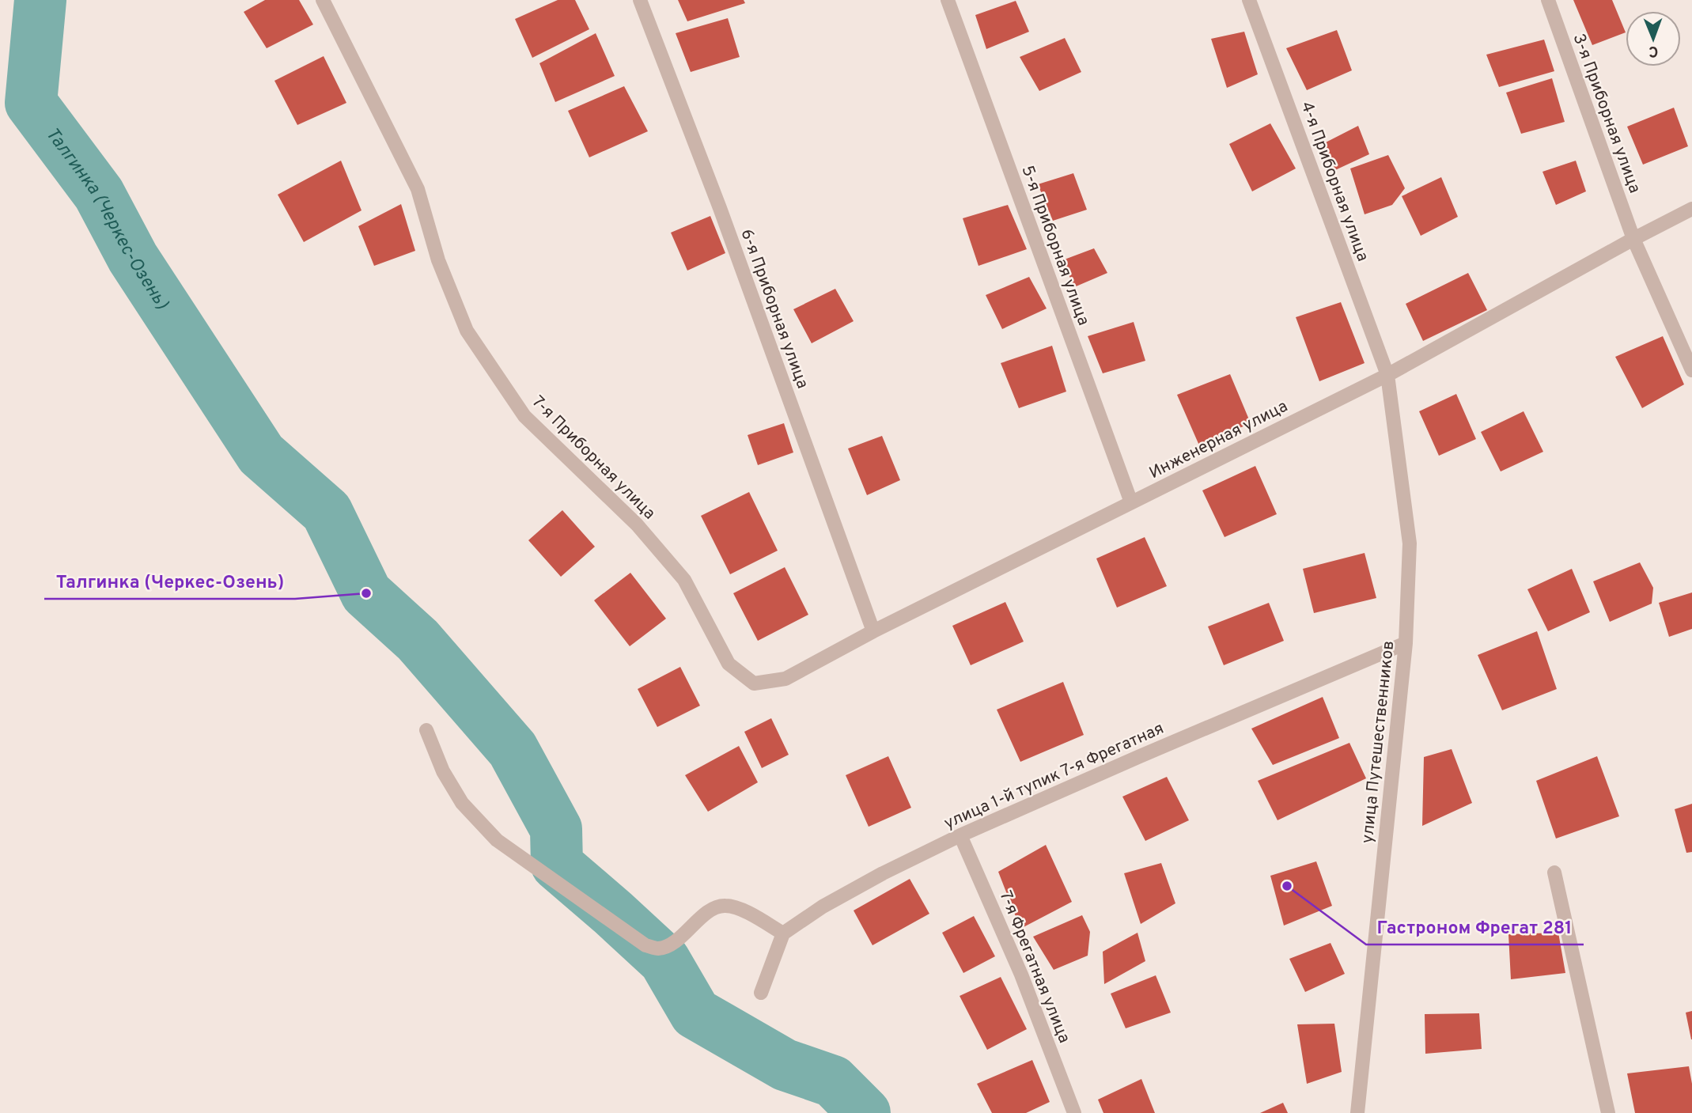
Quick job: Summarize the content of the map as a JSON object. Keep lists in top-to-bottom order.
{
  "streets": {
    "street": [
      "3-я Приборная улица",
      "4-я Приборная улица",
      "5-я Приборная улица",
      "6-я Приборная улица",
      "Инженерная улица",
      "7-я Приборная улица",
      "улица Путешественников",
      "улица 1-й тупик 7-я Фрегатная",
      "7-я Фрегатная улица"
    ]
  },
  "crossings": [
    ["3-я Приборная улица", "Инженерная улица"],
    ["4-я Приборная улица", "Инженерная улица"],
    ["4-я Приборная улица", "улица Путешественников"],
    ["5-я Приборная улица", "Инженерная улица"],
    ["6-я Приборная улица", "Инженерная улица"],
    ["Инженерная улица", "7-я Приборная улица"],
    ["Инженерная улица", "улица Путешественников"],
    ["улица Путешественников", "улица 1-й тупик 7-я Фрегатная"],
    ["улица 1-й тупик 7-я Фрегатная", "7-я Фрегатная улица"]
  ],
  "water": ["Талгинка (Черкес-Озень)"],
  "places": ["Талгинка (Черкес-Озень)", "Гастроном Фрегат 281"],
  "north": "bottom"
}
